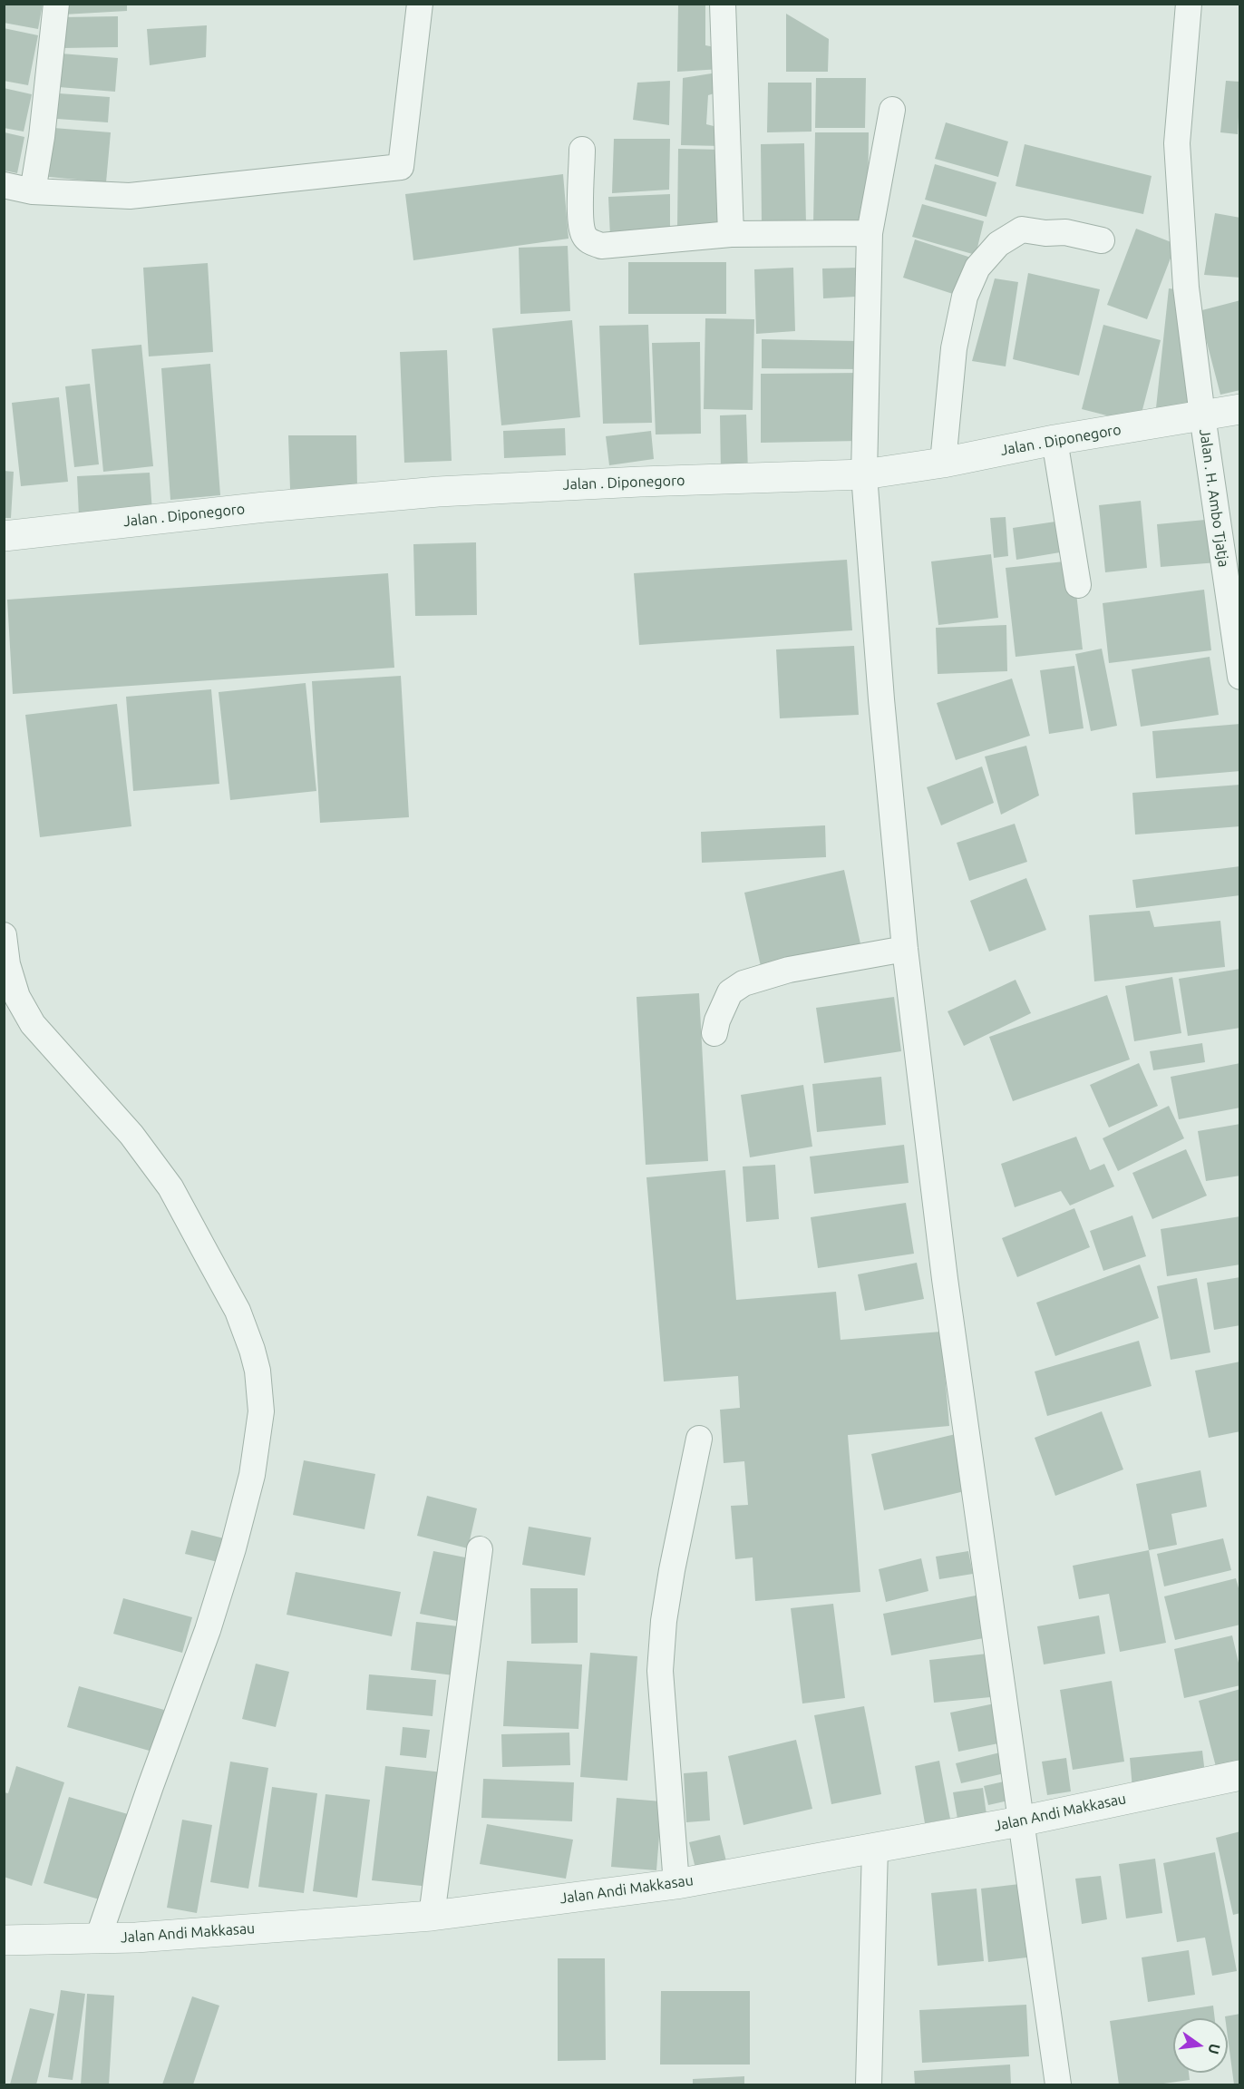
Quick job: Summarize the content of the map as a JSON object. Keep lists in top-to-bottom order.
{
  "streets": {
    "street": ["Jalan . Diponegoro", "Jalan . H. Ambo Tjatja", "Jalan Andi Makkasau"]
  },
  "crossings": [
    ["Jalan . Diponegoro", "Jalan . H. Ambo Tjatja"]
  ],
  "north": "right"
}
